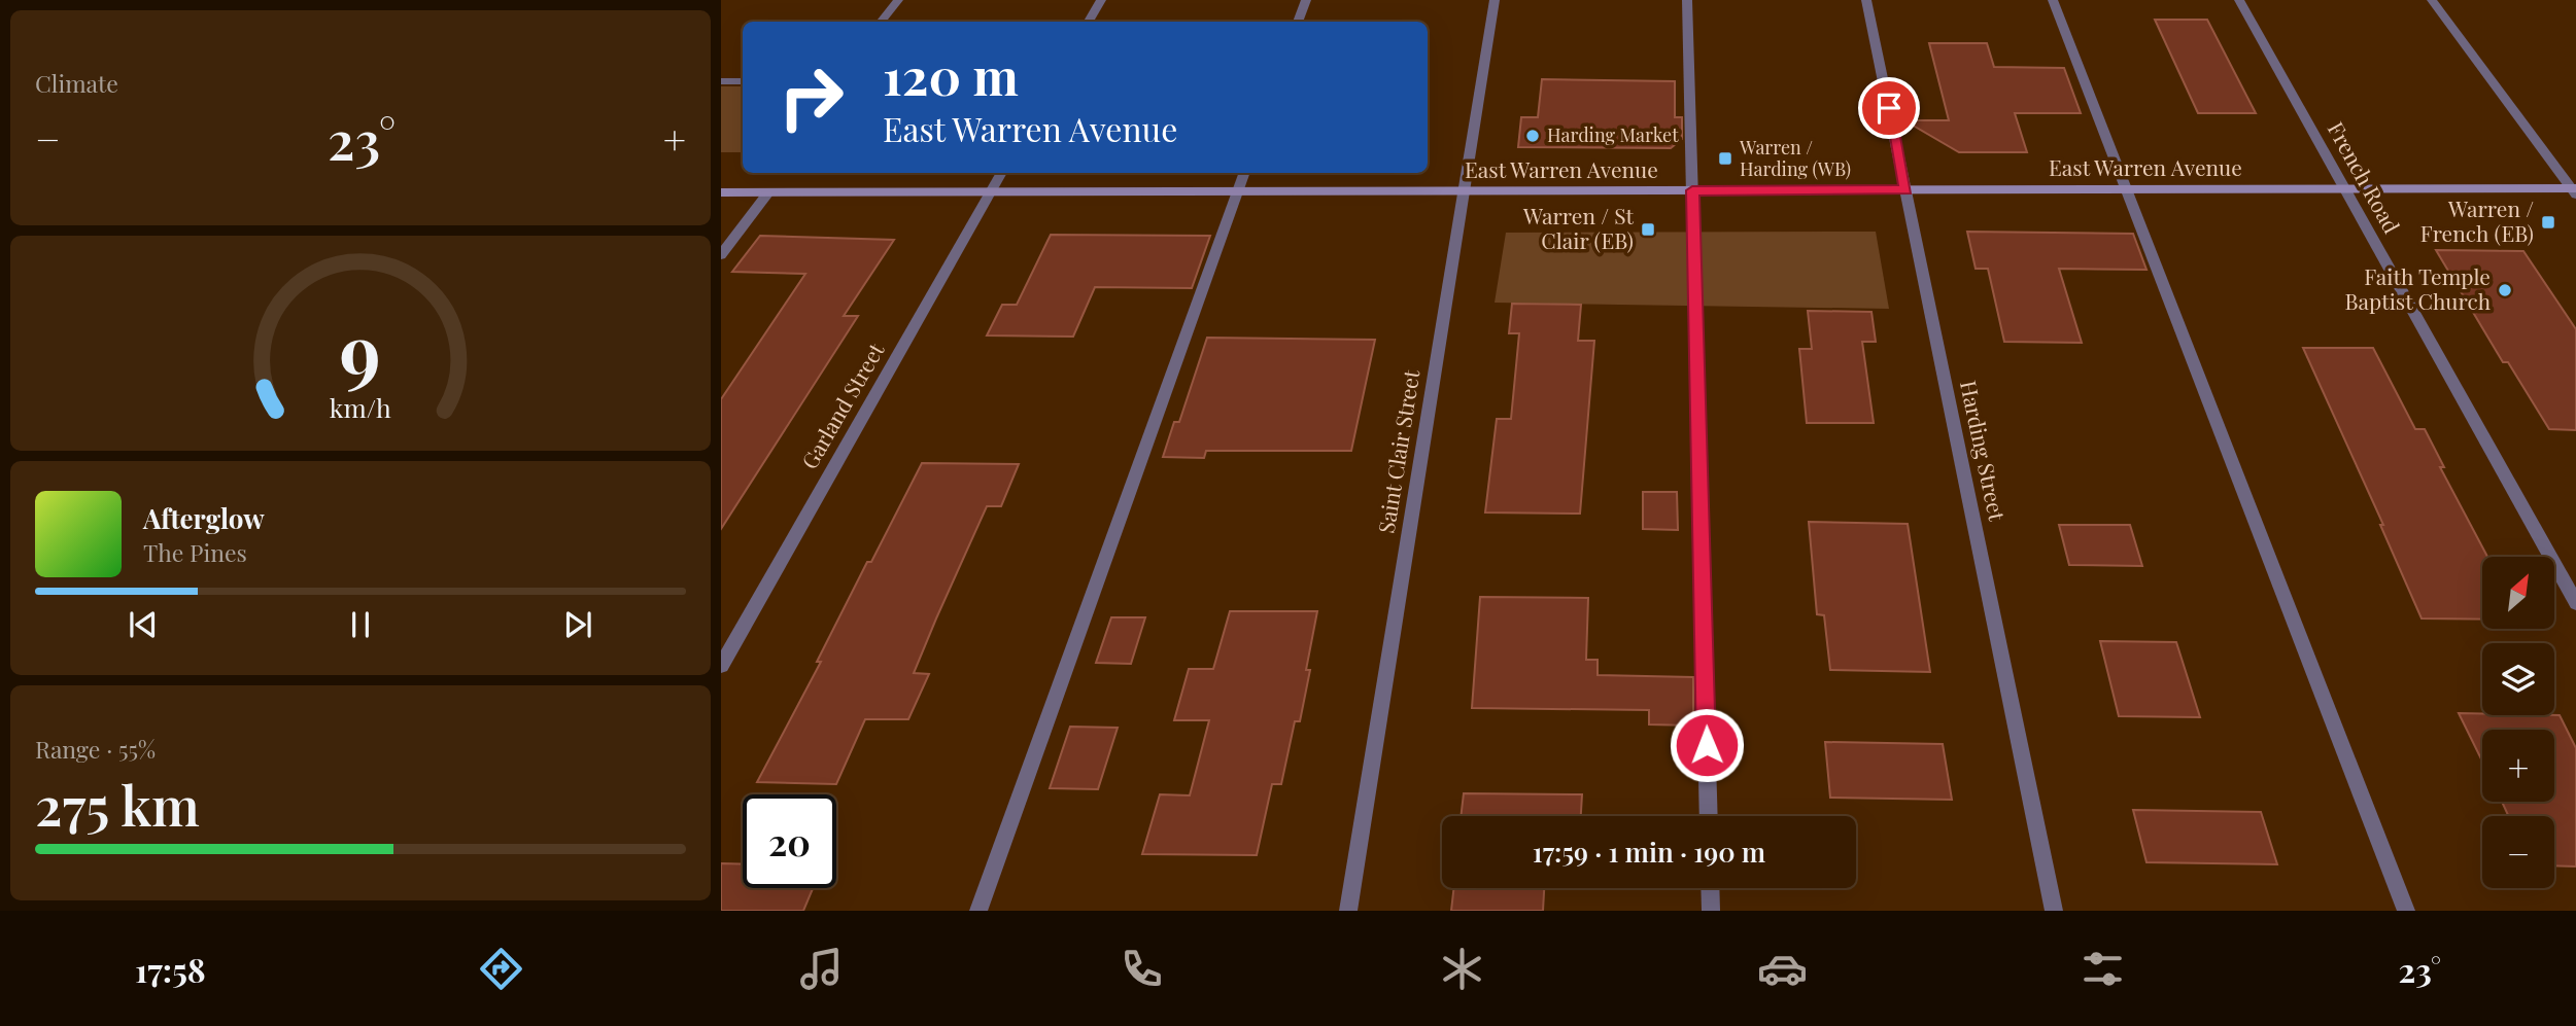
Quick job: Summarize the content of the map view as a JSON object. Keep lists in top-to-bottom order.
{
  "streets": {
    "main road": ["East Warren Avenue"],
    "street": [
      "French Road",
      "Garland Street",
      "Harding Street",
      "Saint Clair Street"
    ]
  },
  "crossings": [
    ["East Warren Avenue", "French Road"],
    ["East Warren Avenue", "Garland Street"],
    ["East Warren Avenue", "Harding Street"],
    ["East Warren Avenue", "Saint Clair Street"]
  ],
  "places": {
    "other": ["Harding Market", "Faith Temple Baptist Church"],
    "transit": ["Warren / Harding (WB)", "Warren / French (EB)", "Warren / St Clair (EB)"]
  },
  "north": "top right",
  "page": {
    "tile": [
      "Climate",
      ["Range · 55%", "275 km"]
    ],
    "turn": ["120 m", "East Warren Avenue"],
    "heat": ["−", "23°", "+"],
    "song": ["Afterglow", "The Pines"],
    "map_buttons": ["+", "−"],
    "limit": "20",
    "trip": "17:59 · 1 min · 190 m",
    "tabs": ["17:58", "23°"],
    "gauge": ["9", "km/h"]
  }
}
